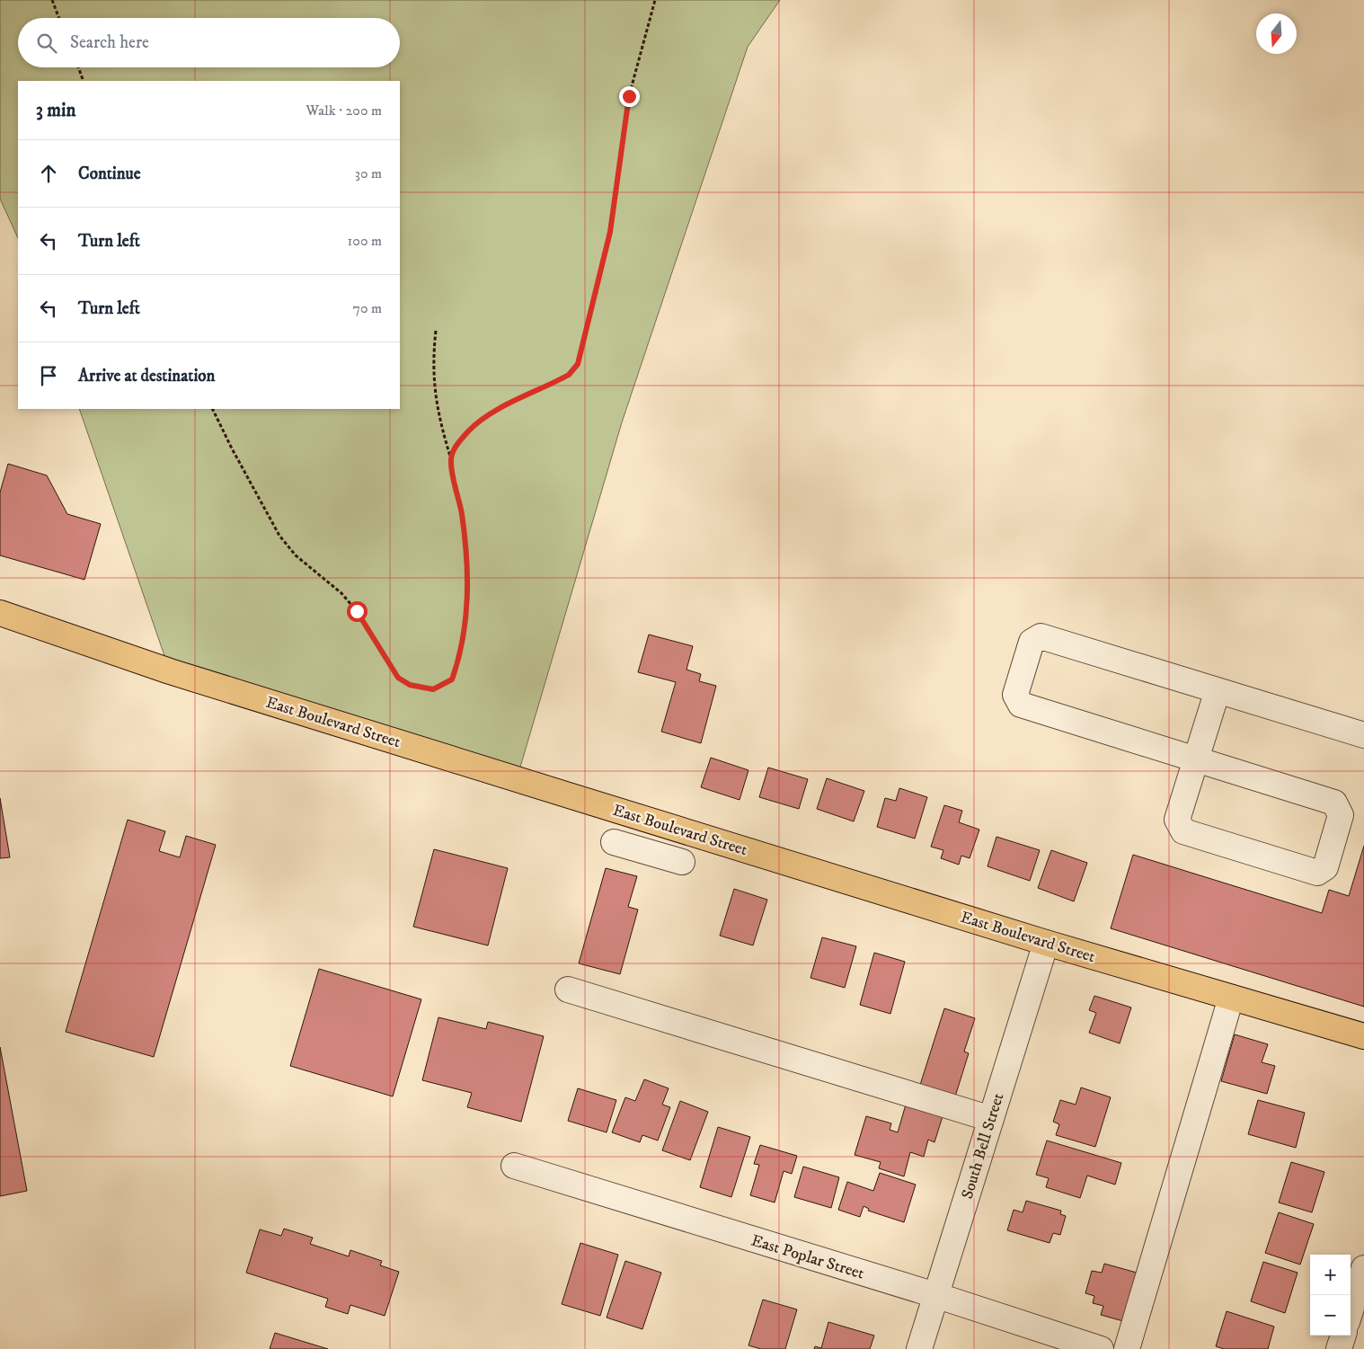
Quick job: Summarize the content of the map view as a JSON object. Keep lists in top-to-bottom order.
{
  "streets": {
    "main road": ["East Boulevard Street"],
    "street": ["South Bell Street", "East Poplar Street"]
  },
  "crossings": [
    ["East Boulevard Street", "South Bell Street"],
    ["South Bell Street", "East Poplar Street"]
  ],
  "north": "bottom",
  "page": {
    "search": "Search here",
    "heading": ["3 min", "Walk · 200 m"],
    "list": [
      ["Continue", "30 m"],
      ["Turn left", "100 m"],
      ["Turn left", "70 m"],
      "Arrive at destination"
    ],
    "map_buttons": ["+", "−"]
  }
}
